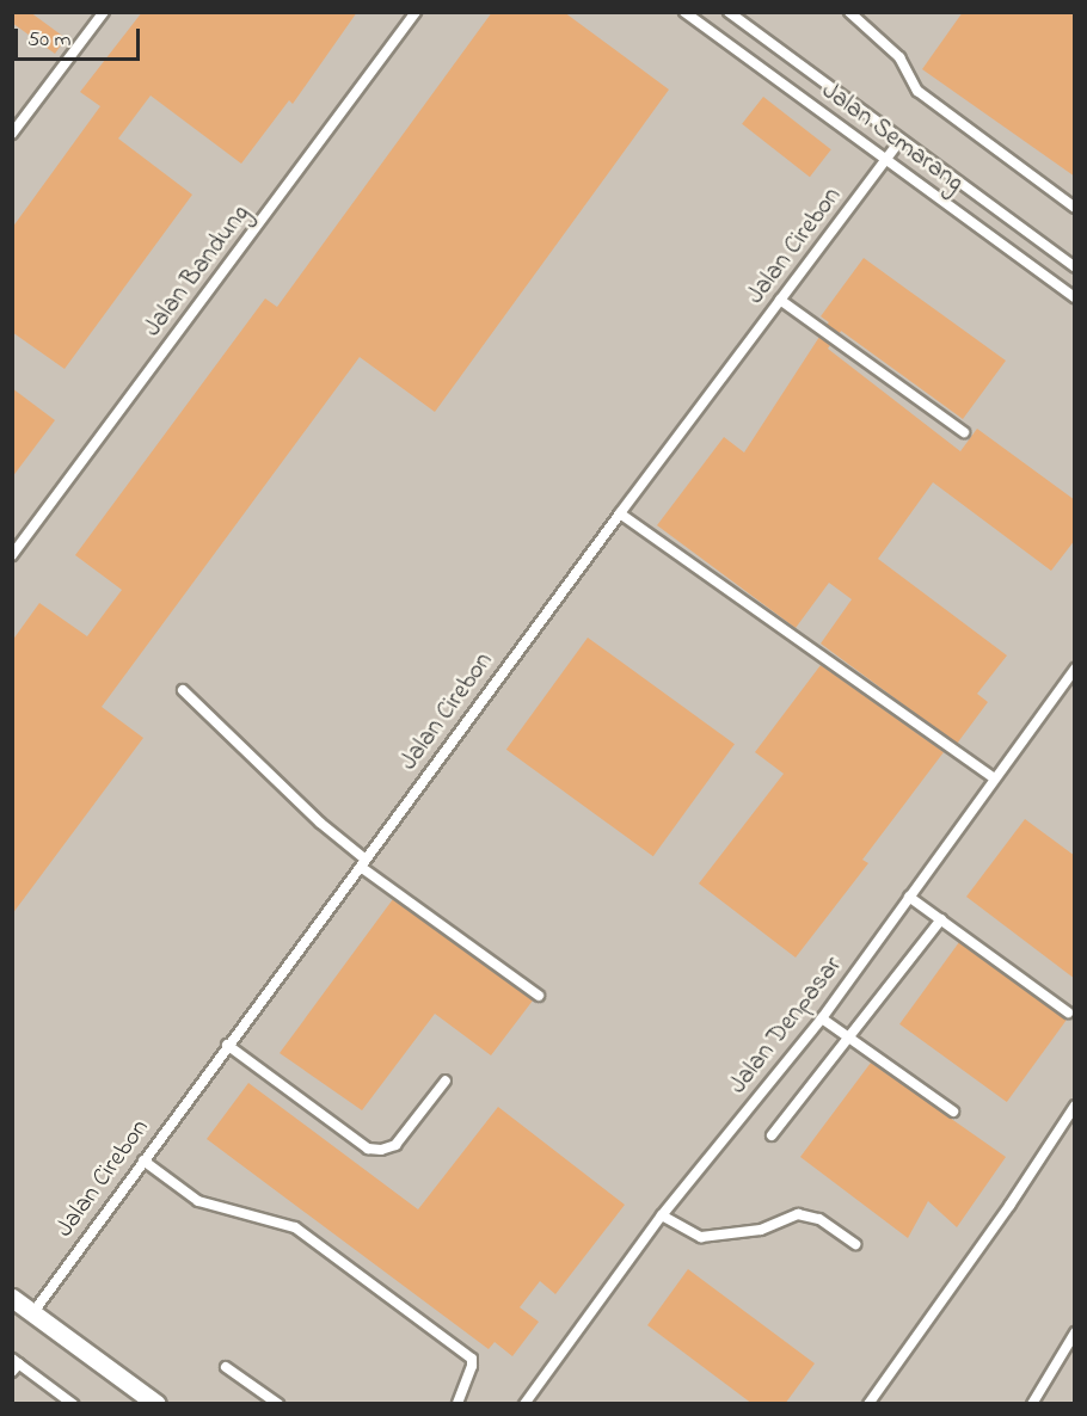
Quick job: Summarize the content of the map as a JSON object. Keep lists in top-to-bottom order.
{
  "streets": {
    "lane": [
      "Jalan Semarang",
      "Jalan Cirebon",
      "Jalan Bandung",
      "Jalan Denpasar"
    ]
  },
  "crossings": [
    ["Jalan Semarang", "Jalan Cirebon"]
  ],
  "scale_bar": "50 m"
}
